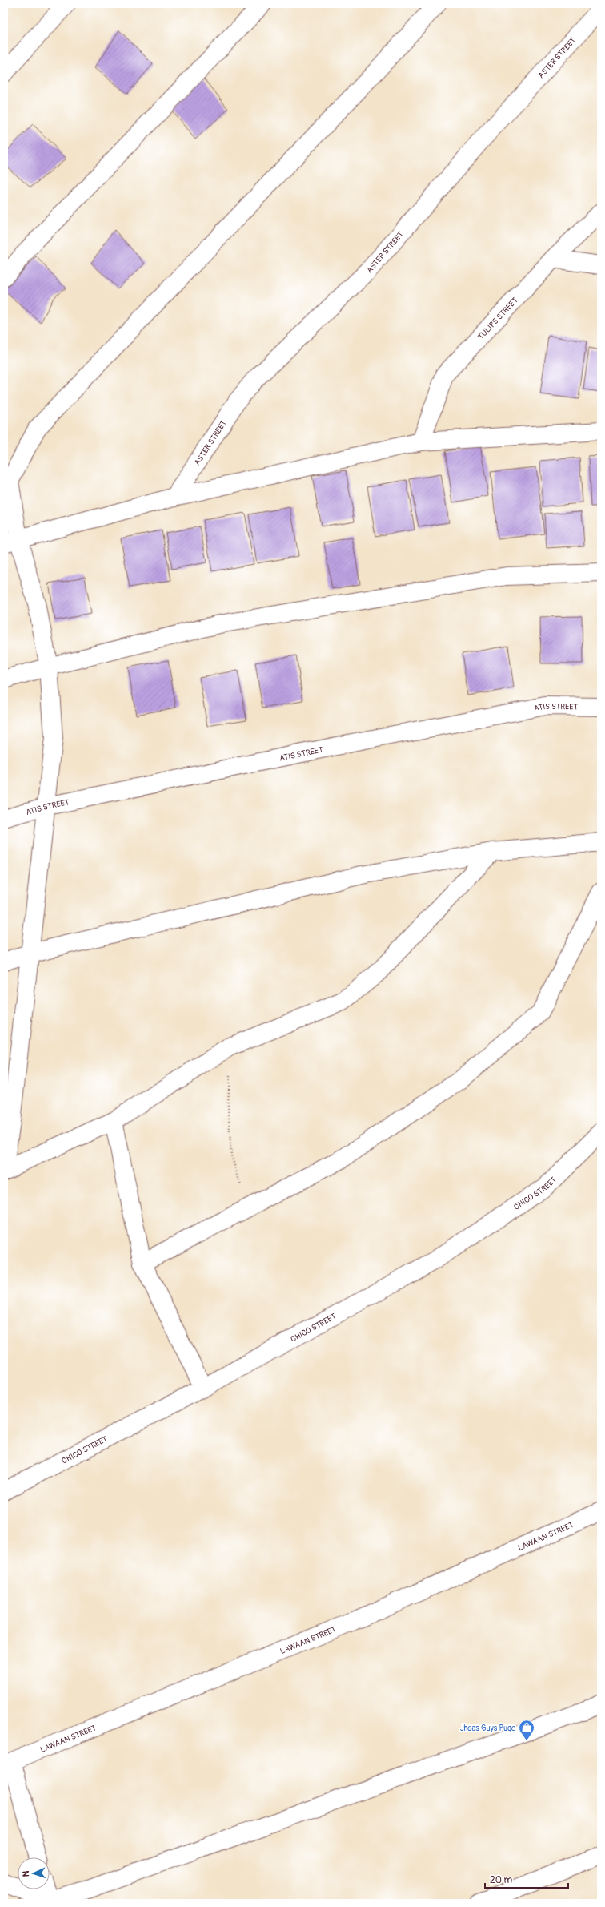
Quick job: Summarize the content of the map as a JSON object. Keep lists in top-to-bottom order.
{
  "streets": {
    "street": [
      "ASTER STREET",
      "TULIPS STREET",
      "ATIS STREET",
      "CHICO STREET",
      "LAWAAN STREET"
    ]
  },
  "places": {
    "shop": ["Jhoas Guys Puge"]
  },
  "scale_bar": "20 m",
  "north": "left"
}
